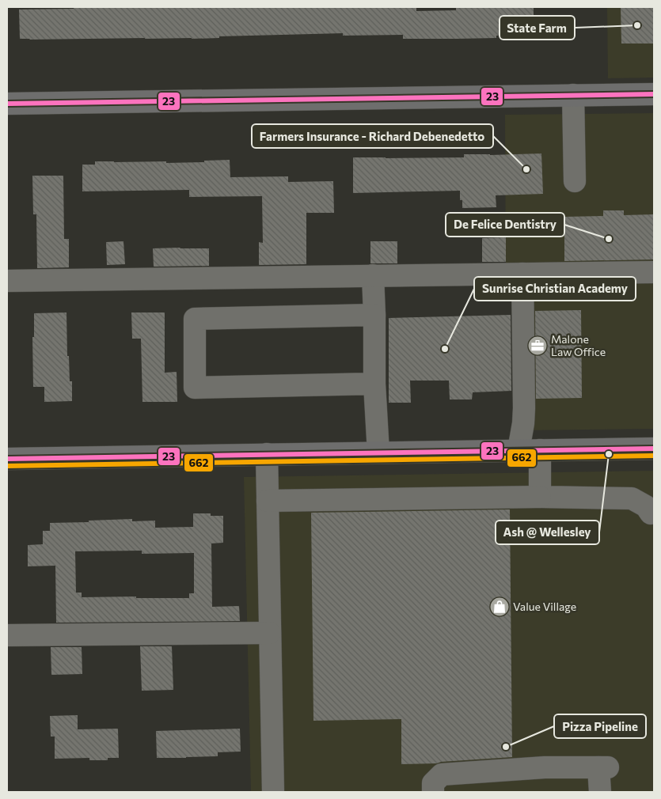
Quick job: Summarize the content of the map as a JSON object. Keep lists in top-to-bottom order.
{
  "places": {
    "other": [
      "State Farm",
      "Farmers Insurance - Richard Debenedetto",
      "De Felice Dentistry",
      "Sunrise Christian Academy",
      "Ash @ Wellesley",
      "Pizza Pipeline"
    ],
    "office": ["Malone Law Office"],
    "shop": ["Value Village"]
  },
  "lines": ["transit line 23", "transit line 662"]
}
